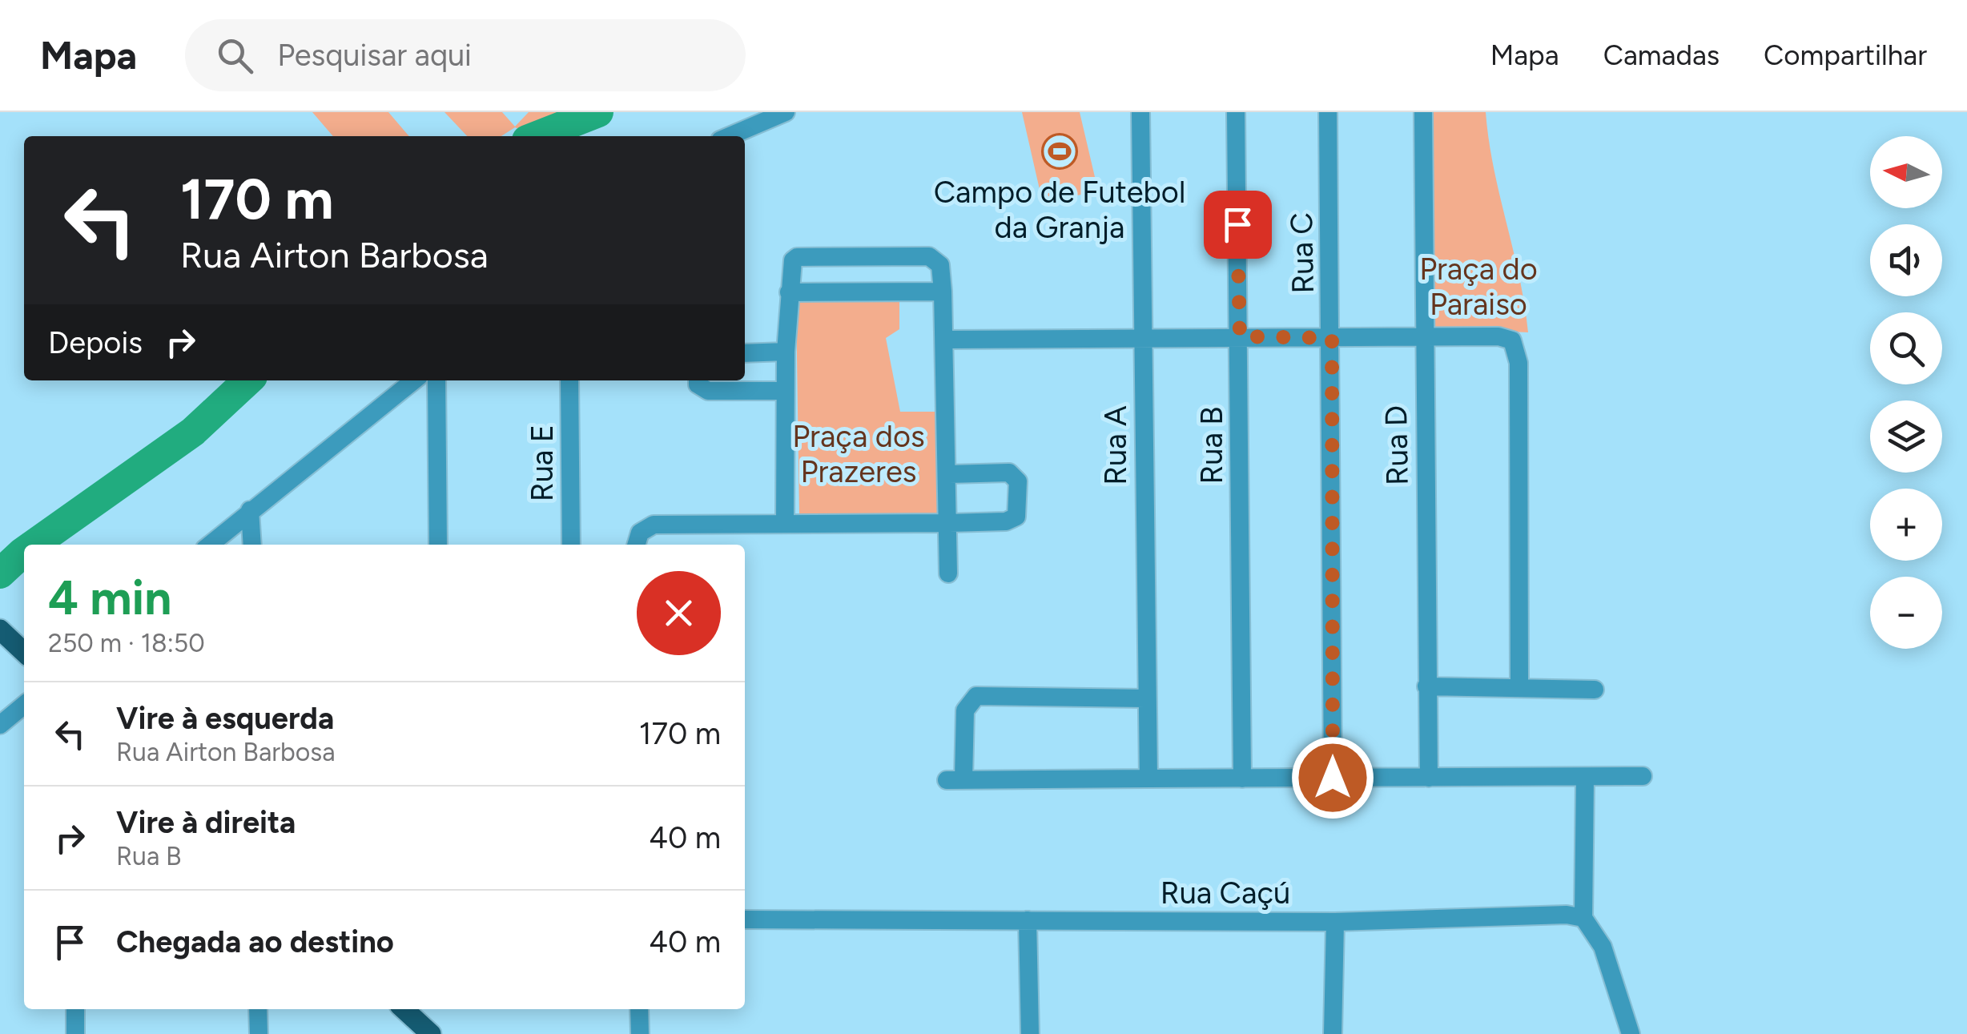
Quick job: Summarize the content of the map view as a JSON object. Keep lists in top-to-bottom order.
{
  "streets": {
    "street": [
      "Rua C",
      "Rua A",
      "Rua B",
      "Rua D",
      "Rua E",
      "Rua Caçú"
    ]
  },
  "parks": ["Praça do Paraiso", "Praça dos Prazeres"],
  "places": {
    "sports": ["Campo de Futebol da Granja"]
  },
  "north": "left",
  "page": {
    "header": "Mapa",
    "search": "Pesquisar aqui",
    "nav": ["Mapa", "Camadas", "Compartilhar"],
    "map_buttons": ["+", "−"],
    "turn": ["170 m", "Rua Airton Barbosa"],
    "then": "Depois",
    "heading": ["4 min", "250 m · 18:50"],
    "list": [
      {
        "name": "Vire à esquerda",
        "note": "Rua Airton Barbosa",
        "value": "170 m"
      },
      {
        "name": "Vire à direita",
        "note": "Rua B",
        "value": "40 m"
      },
      {
        "name": "Chegada ao destino",
        "value": "40 m"
      }
    ]
  }
}
